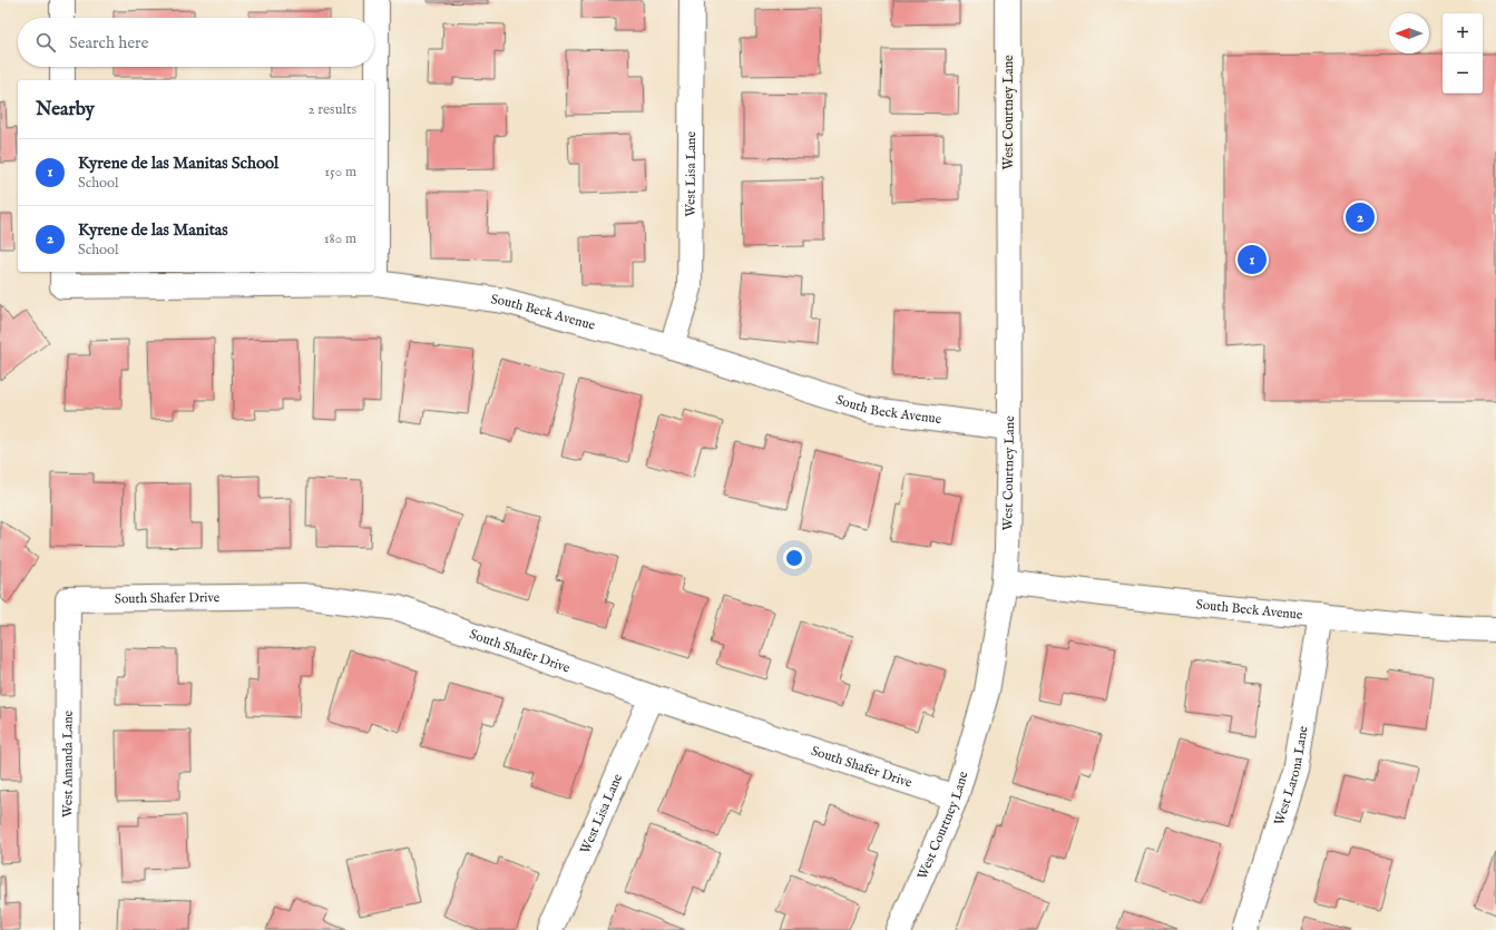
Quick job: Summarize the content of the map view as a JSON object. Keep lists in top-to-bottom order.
{
  "streets": {
    "street": [
      "West Courtney Lane",
      "West Lisa Lane",
      "South Beck Avenue",
      "South Shafer Drive",
      "West Amanda Lane",
      "West Larona Lane"
    ]
  },
  "crossings": [
    ["West Courtney Lane", "South Beck Avenue"],
    ["West Courtney Lane", "South Shafer Drive"],
    ["West Lisa Lane", "South Beck Avenue"],
    ["West Lisa Lane", "South Shafer Drive"],
    ["South Beck Avenue", "West Larona Lane"],
    ["South Shafer Drive", "West Amanda Lane"]
  ],
  "north": "left",
  "page": {
    "map_buttons": ["+", "−"],
    "search": "Search here",
    "heading": ["Nearby", "2 results"],
    "list": [
      {
        "mark": "1",
        "name": "Kyrene de las Manitas School",
        "note": "School",
        "value": "150 m"
      },
      {
        "mark": "2",
        "name": "Kyrene de las Manitas",
        "note": "School",
        "value": "180 m"
      }
    ],
    "pins": ["2", "1"]
  }
}
